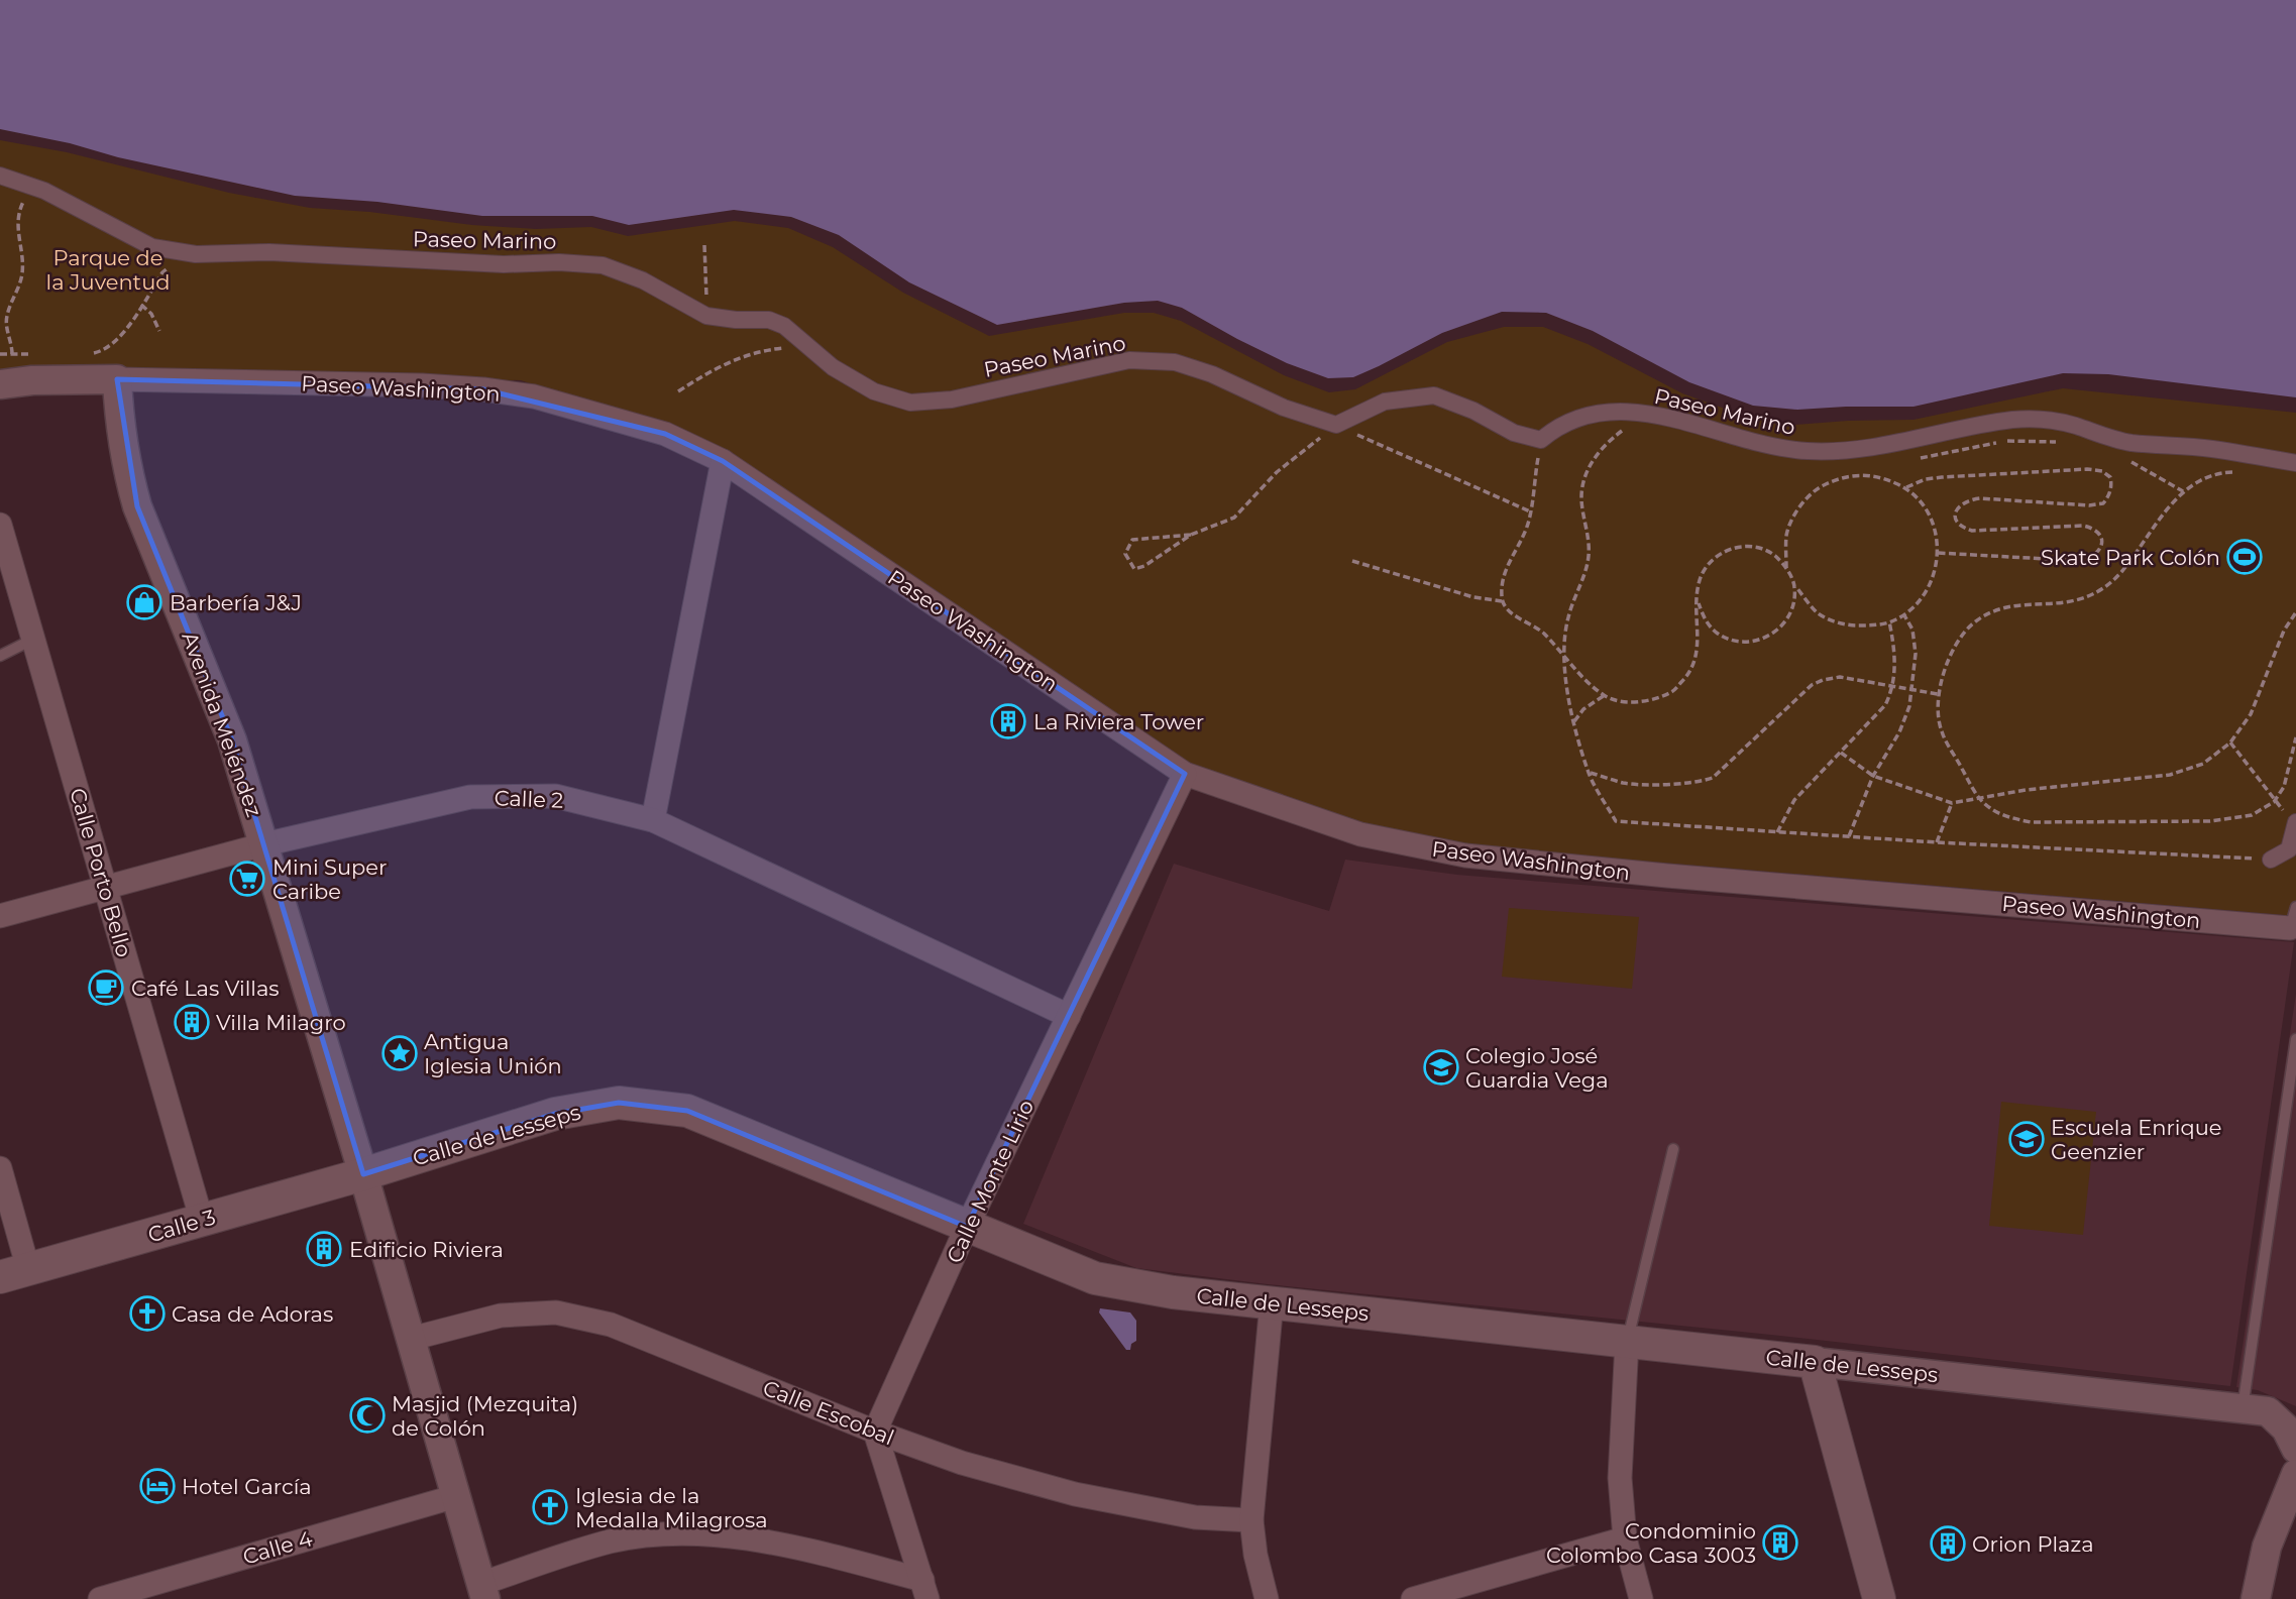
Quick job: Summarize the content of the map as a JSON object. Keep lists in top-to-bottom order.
{
  "streets": {
    "main road": ["Calle de Lesseps", "Calle 3"],
    "street": [
      "Paseo Marino",
      "Paseo Washington",
      "Avenida Meléndez",
      "Calle 2",
      "Calle Porto Bello",
      "Calle Monte Lirio",
      "Calle Escobal",
      "Calle 4"
    ]
  },
  "crossings": [
    ["Paseo Washington", "Avenida Meléndez"],
    ["Paseo Washington", "Calle Monte Lirio"],
    ["Avenida Meléndez", "Calle 2"],
    ["Avenida Meléndez", "Calle de Lesseps"],
    ["Avenida Meléndez", "Calle 3"],
    ["Avenida Meléndez", "Calle Escobal"],
    ["Avenida Meléndez", "Calle 4"],
    ["Calle 2", "Calle Porto Bello"],
    ["Calle 2", "Calle Monte Lirio"],
    ["Calle Porto Bello", "Calle 3"],
    ["Calle de Lesseps", "Calle Monte Lirio"],
    ["Calle de Lesseps", "Calle 3"],
    ["Calle Monte Lirio", "Calle Escobal"]
  ],
  "parks": ["Parque de la Juventud"],
  "places": {
    "sports": ["Skate Park Colón"],
    "shop": ["Barbería J&J"],
    "building": [
      "La Riviera Tower",
      "Villa Milagro",
      "Edificio Riviera",
      "Condominio Colombo Casa 3003",
      "Orion Plaza"
    ],
    "supermarket": ["Mini Super Caribe"],
    "cafe": ["Café Las Villas"],
    "place": ["Antigua Iglesia Unión"],
    "school or university": ["Colegio José Guardia Vega", "Escuela Enrique Geenzier"],
    "church": ["Casa de Adoras", "Iglesia de la Medalla Milagrosa"],
    "mosque": ["Masjid (Mezquita) de Colón"],
    "hotel": ["Hotel García"]
  }
}
